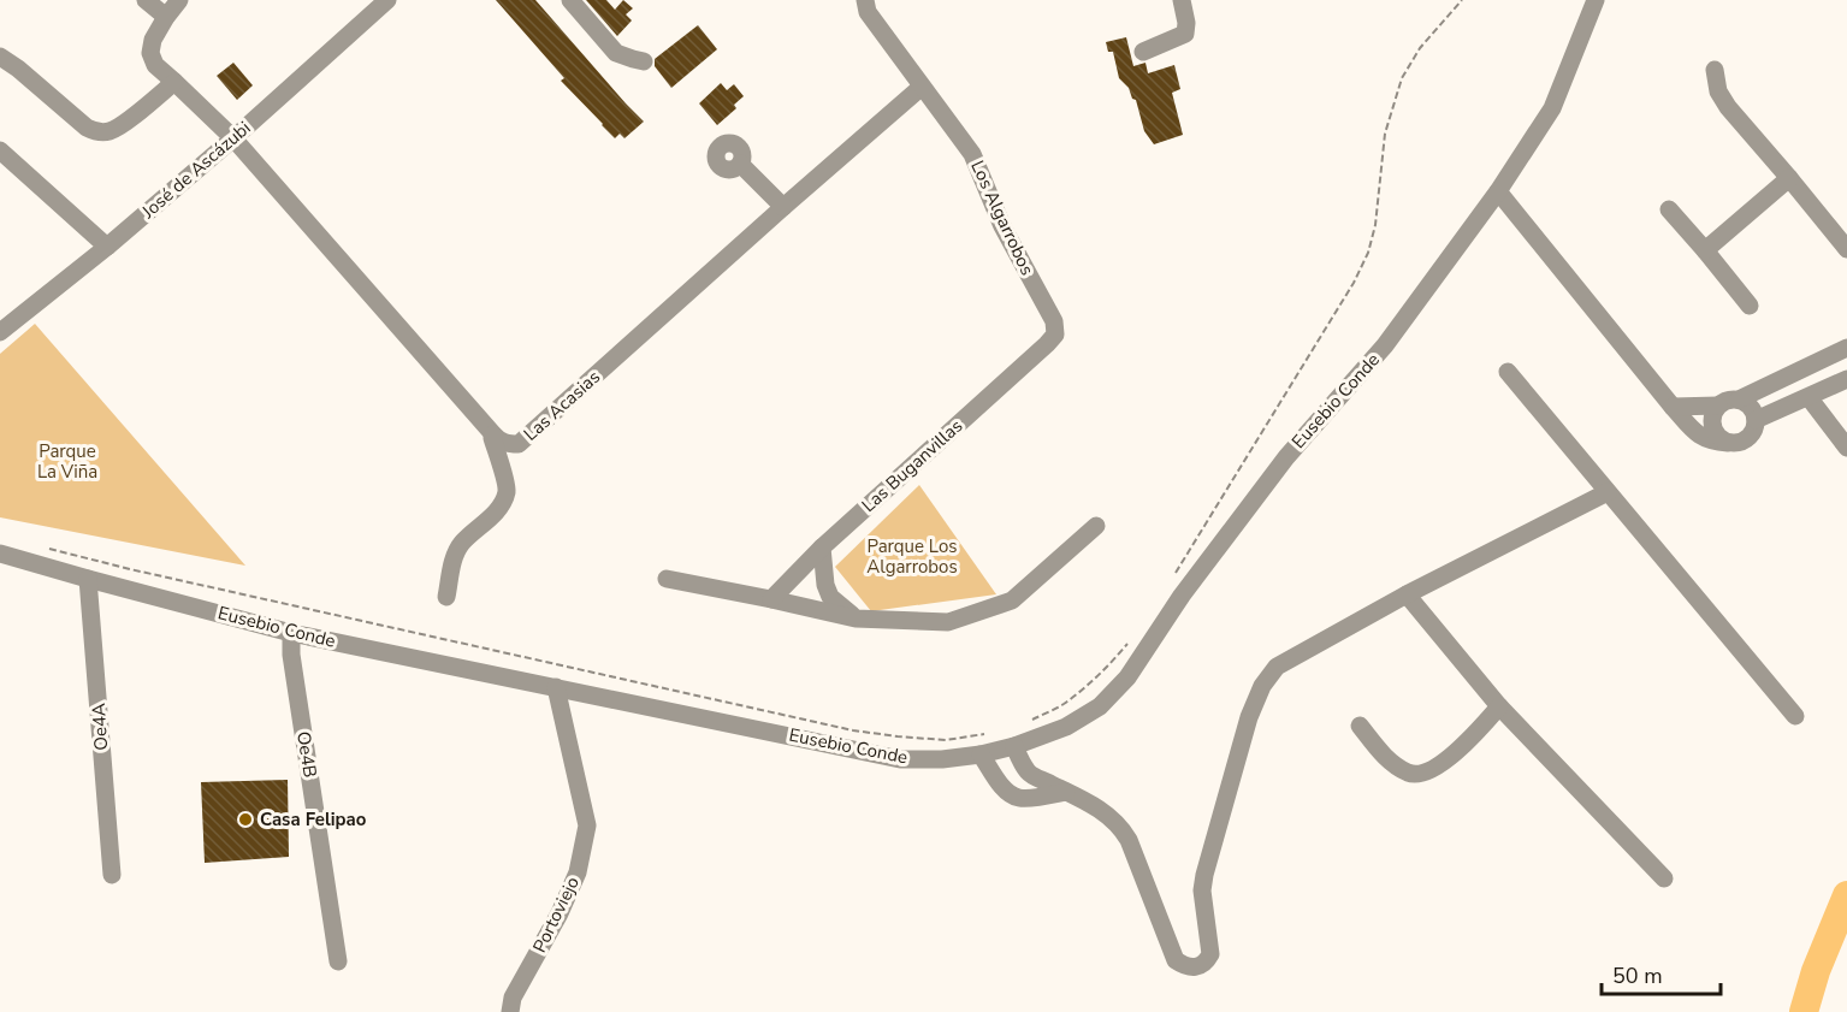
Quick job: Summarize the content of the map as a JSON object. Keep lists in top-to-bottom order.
{
  "streets": {
    "street": [
      "José de Ascázubi",
      "Los Algarrobos",
      "Eusebio Conde",
      "Las Acasias",
      "Las Buganvillas",
      "Oe4A",
      "Oe4B",
      "Portoviejo"
    ]
  },
  "crossings": [
    ["José de Ascázubi", "Las Acasias"],
    ["Los Algarrobos", "Las Acasias"],
    ["Los Algarrobos", "Las Buganvillas"],
    ["Eusebio Conde", "Oe4A"],
    ["Eusebio Conde", "Oe4B"],
    ["Eusebio Conde", "Portoviejo"]
  ],
  "parks": ["Parque La Viña", "Parque Los Algarrobos"],
  "places": ["Casa Felipao"],
  "scale_bar": "50 m"
}
